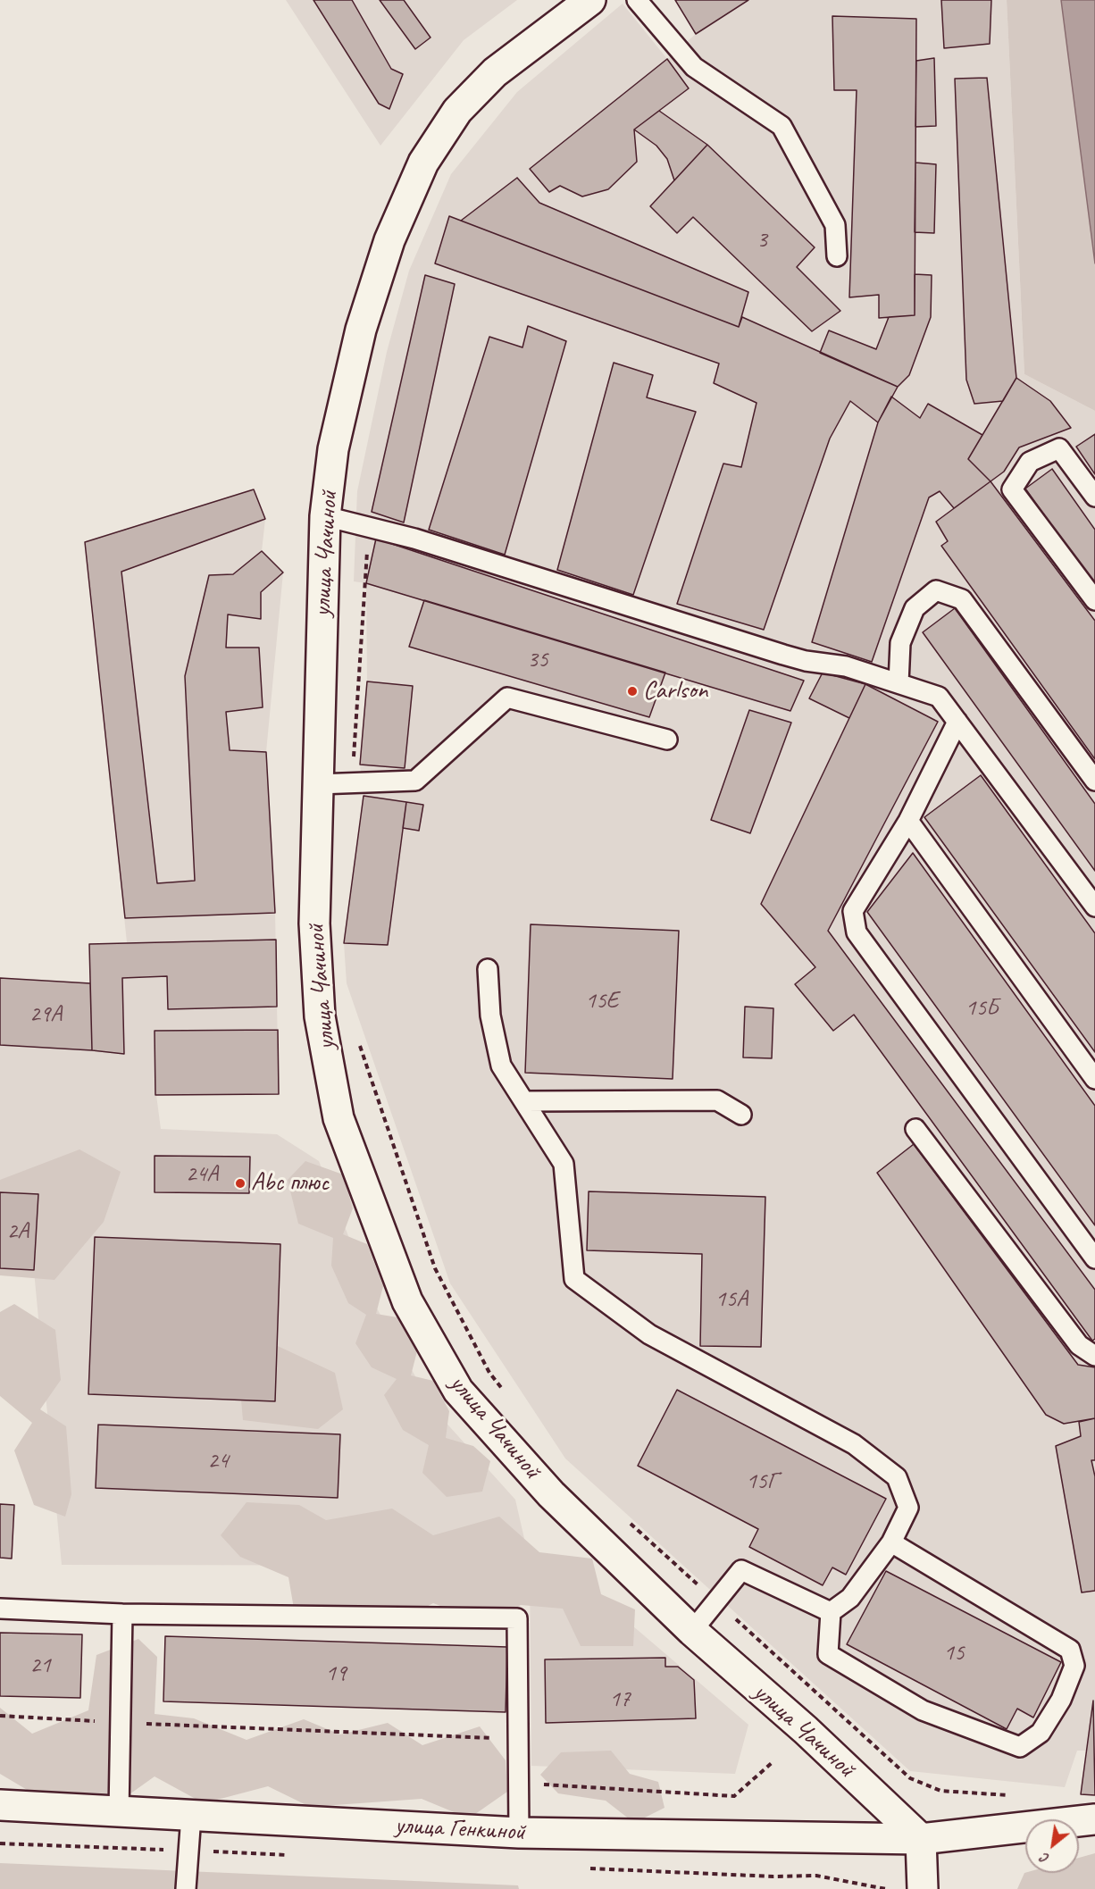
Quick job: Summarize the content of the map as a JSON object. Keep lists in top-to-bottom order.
{
  "streets": {
    "street": ["улица Чачиной", "улица Генкиной"]
  },
  "crossings": [
    ["улица Чачиной", "улица Генкиной"]
  ],
  "places": ["Carlson", "Аbc плюс"],
  "house_numbers": [
    "3",
    "35",
    "15Е",
    "15Б",
    "29А",
    "24А",
    "2А",
    "15А",
    "24",
    "15Г",
    "15",
    "21",
    "19",
    "17"
  ],
  "north": "bottom left"
}
